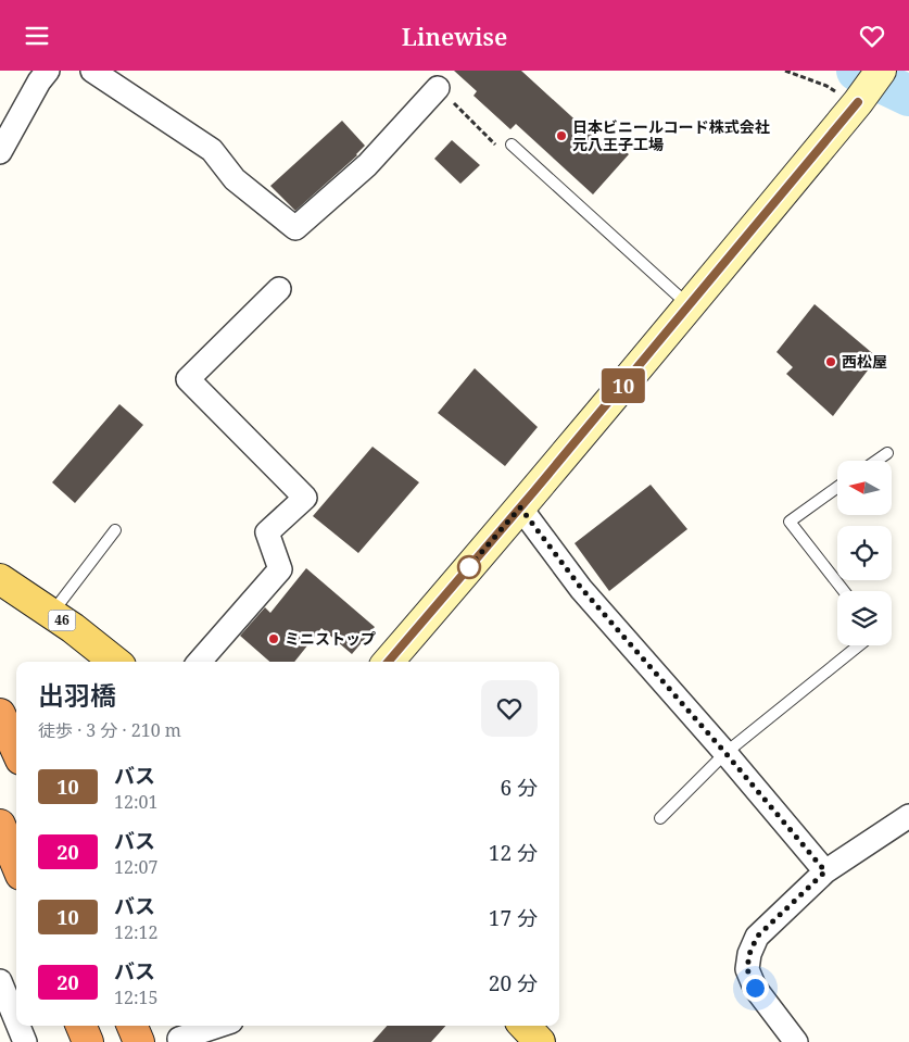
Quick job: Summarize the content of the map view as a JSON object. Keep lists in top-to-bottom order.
{
  "streets": {
    "main road": ["46"]
  },
  "places": ["日本ビニールコード株式会社 元八王子工場", "西松屋", "ミニストップ"],
  "lines": ["bus line 10"],
  "north": "left",
  "page": {
    "header": "Linewise",
    "on_map": "10",
    "heading": ["出羽橋", "徒歩 · 3 分 · 210 m"],
    "list": [
      {
        "mark": "10",
        "name": "バス",
        "note": "12:01",
        "value": "6 分"
      },
      {
        "mark": "20",
        "name": "バス",
        "note": "12:07",
        "value": "12 分"
      },
      {
        "mark": "10",
        "name": "バス",
        "note": "12:12",
        "value": "17 分"
      },
      {
        "mark": "20",
        "name": "バス",
        "note": "12:15",
        "value": "20 分"
      }
    ]
  }
}
